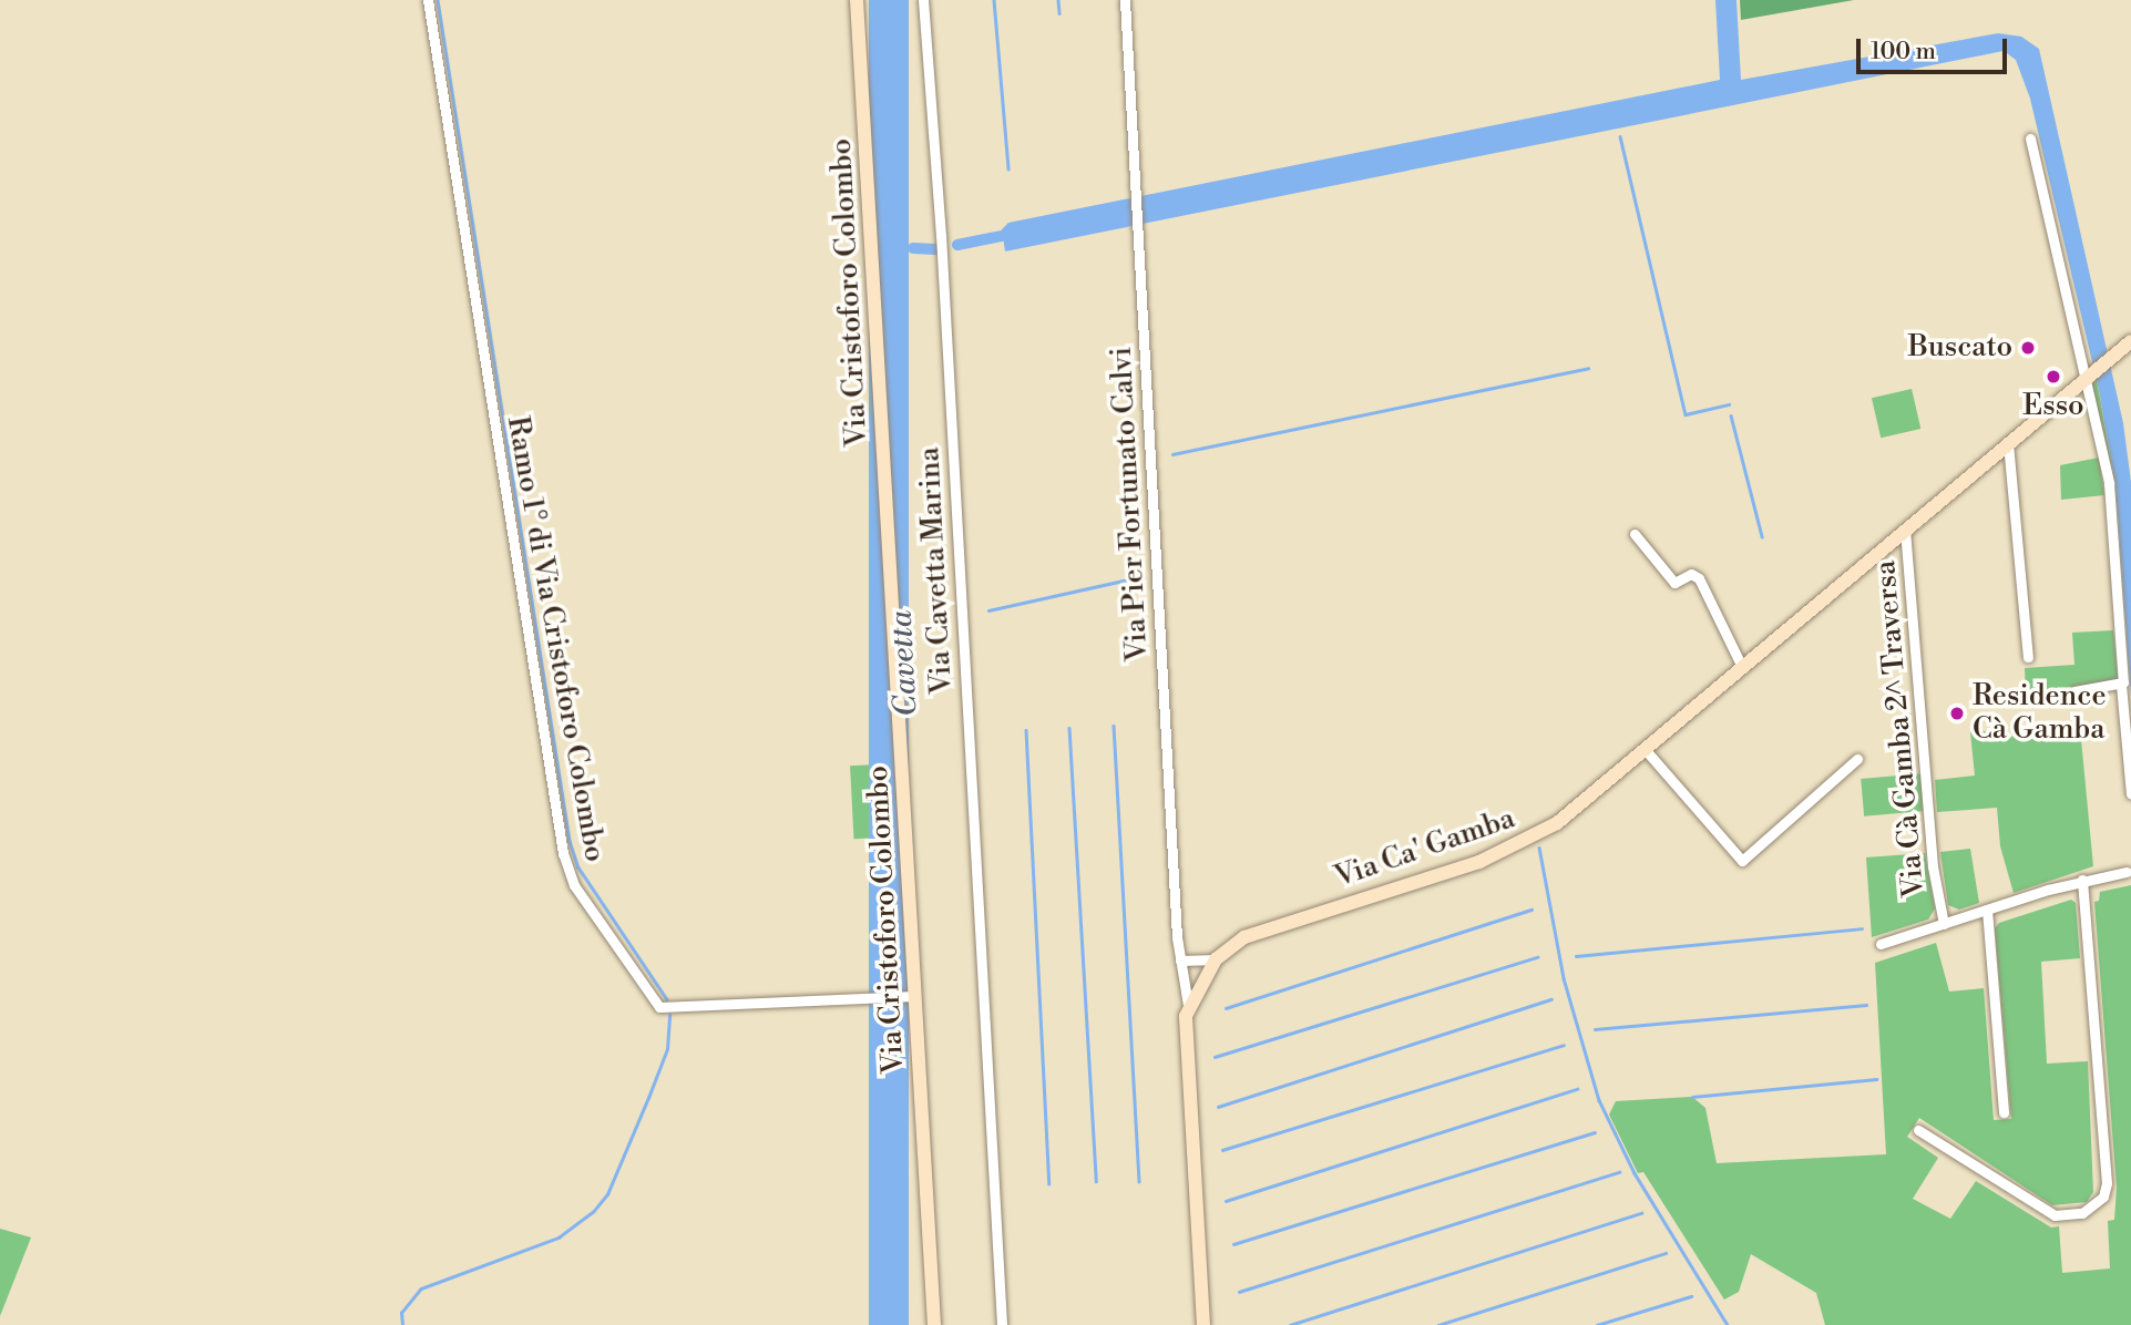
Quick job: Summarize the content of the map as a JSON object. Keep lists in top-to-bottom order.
{
  "streets": {
    "street": [
      "Via Cristoforo Colombo",
      "Via Pier Fortunato Calvi",
      "Via Cavetta Marina",
      "Ramo 1° di Via Cristoforo Colombo",
      "Via Cà Gamba 2^ Traversa",
      "Via Ca' Gamba"
    ]
  },
  "crossings": [
    ["Via Cristoforo Colombo", "Ramo 1° di Via Cristoforo Colombo"],
    ["Via Pier Fortunato Calvi", "Via Ca' Gamba"],
    ["Via Cà Gamba 2^ Traversa", "Via Ca' Gamba"]
  ],
  "water": ["Cavetta"],
  "places": ["Buscato", "Esso", "Residence Cà Gamba"],
  "scale_bar": "100 m"
}
